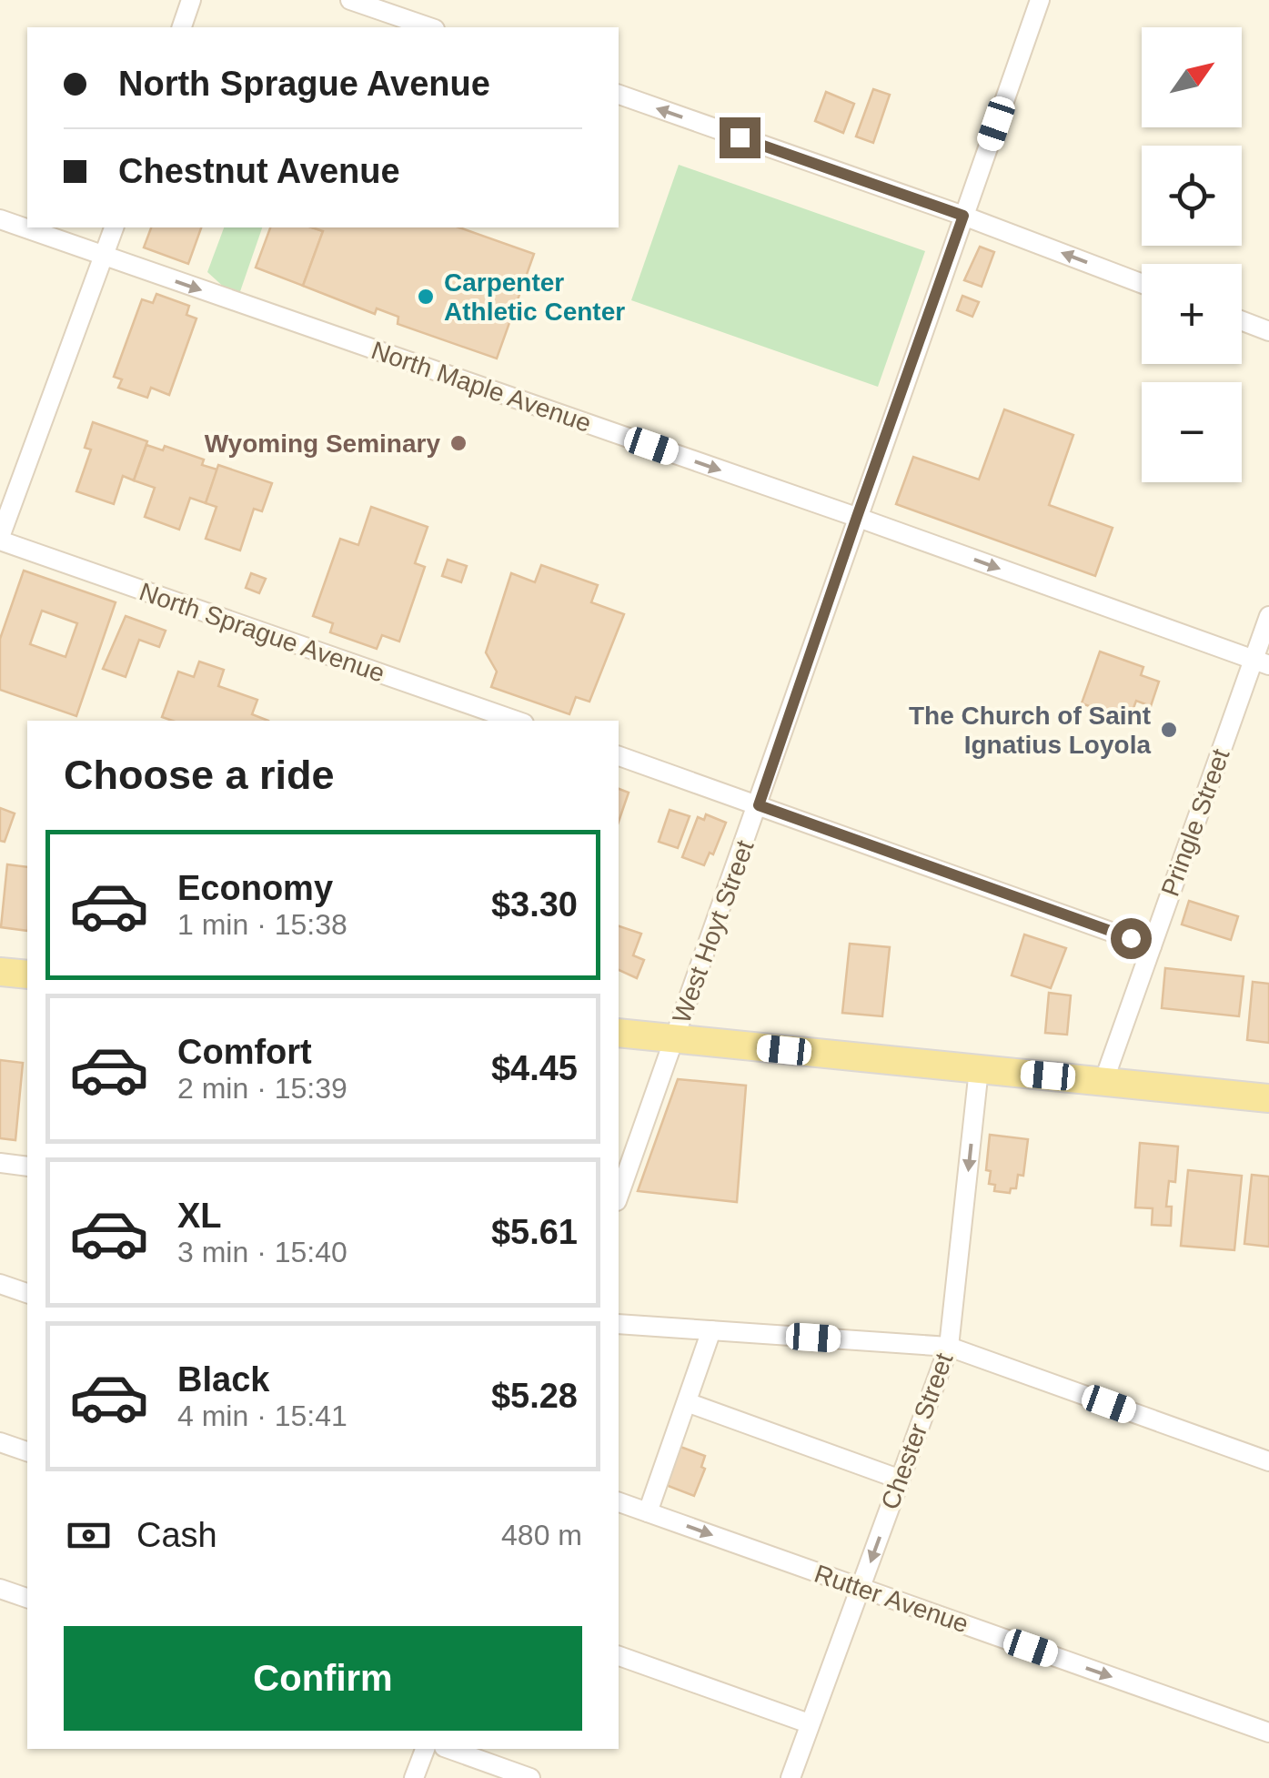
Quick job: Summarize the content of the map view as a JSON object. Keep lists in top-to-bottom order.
{
  "streets": {
    "street": [
      "North Maple Avenue",
      "North Sprague Avenue",
      "Pringle Street",
      "West Hoyt Street",
      "Chester Street",
      "Rutter Avenue"
    ]
  },
  "crossings": [
    ["North Maple Avenue", "Pringle Street"],
    ["North Maple Avenue", "West Hoyt Street"],
    ["Chester Street", "Rutter Avenue"]
  ],
  "one_way": ["North Maple Avenue", "Chester Street"],
  "places": ["Carpenter Athletic Center", "Wyoming Seminary", "The Church of Saint Ignatius Loyola"],
  "north": "top right",
  "page": {
    "map_buttons": ["+", "−"],
    "banner": ["North Sprague Avenue", "Chestnut Avenue"],
    "heading": "Choose a ride",
    "list": [
      {
        "name": "Economy",
        "note": "1 min · 15:38",
        "value": "$3.30"
      },
      {
        "name": "Comfort",
        "note": "2 min · 15:39",
        "value": "$4.45"
      },
      {
        "name": "XL",
        "note": "3 min · 15:40",
        "value": "$5.61"
      },
      {
        "name": "Black",
        "note": "4 min · 15:41",
        "value": "$5.28"
      }
    ],
    "pay": ["Cash", "480 m"],
    "buttons": "Confirm"
  }
}
